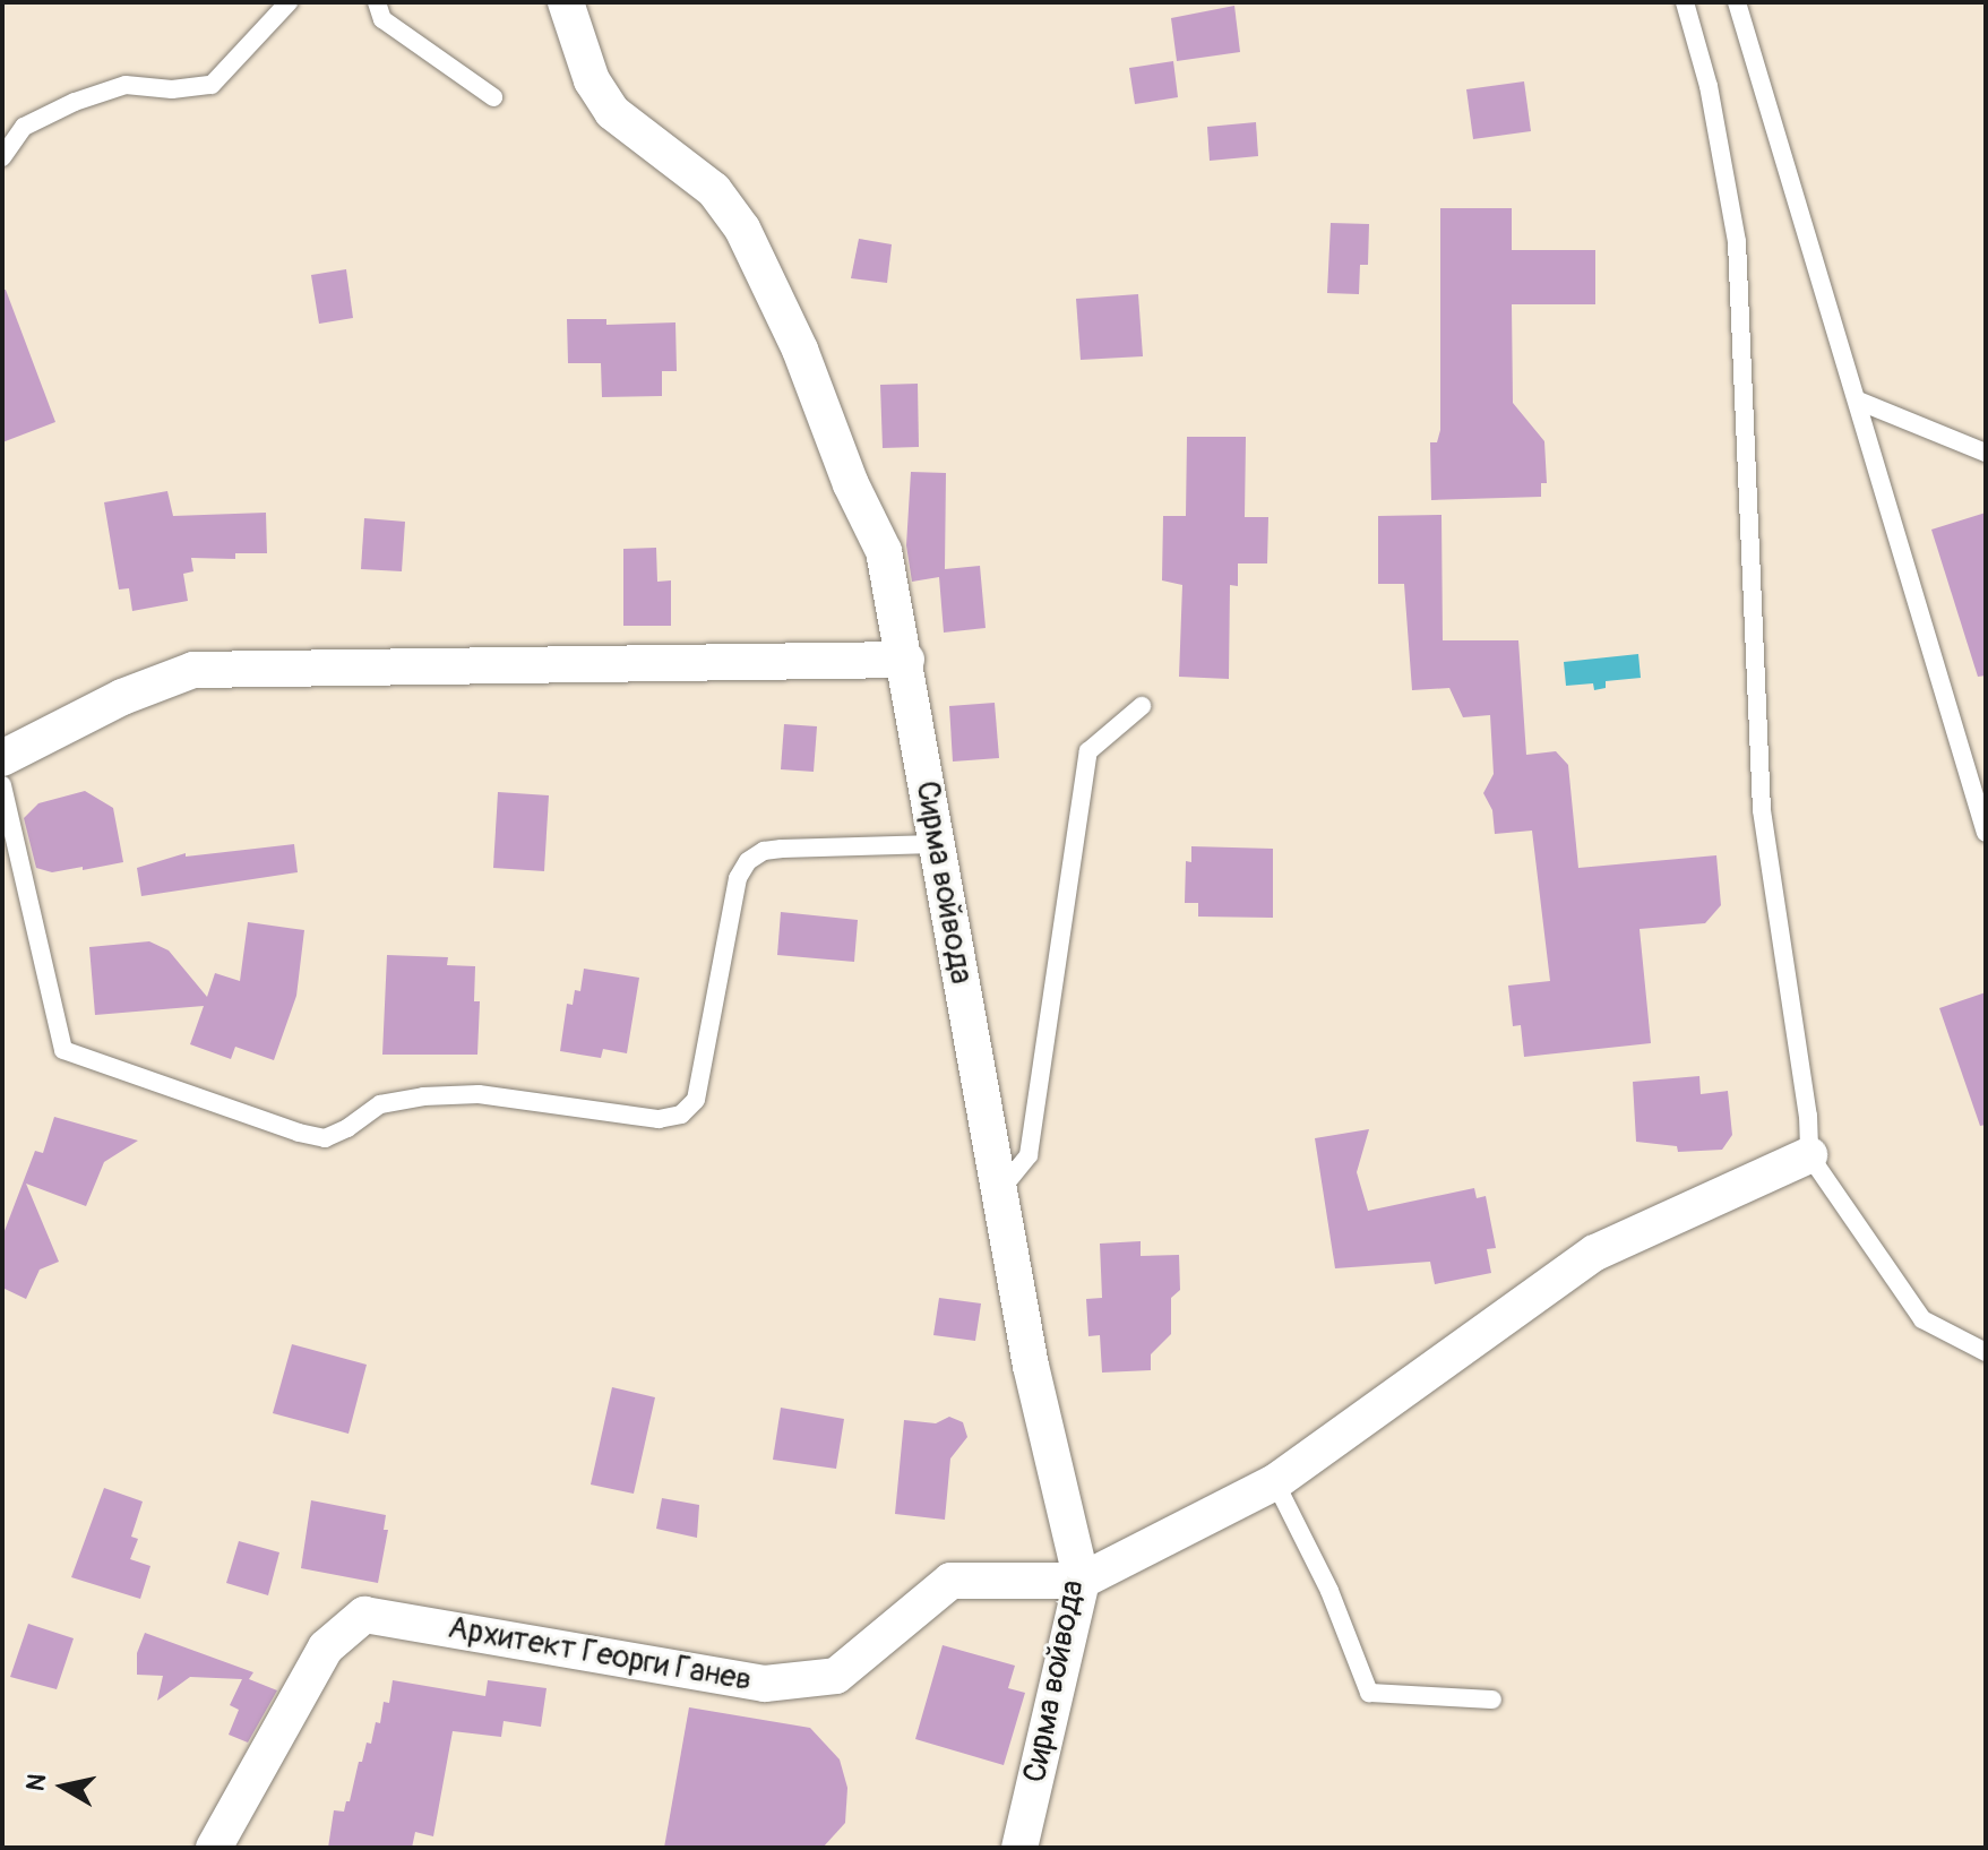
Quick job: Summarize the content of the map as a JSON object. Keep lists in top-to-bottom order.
{
  "streets": {
    "street": ["Сирма войвода", "Архитект Георги Ганев"]
  },
  "crossings": [
    ["Сирма войвода", "Архитект Георги Ганев"]
  ],
  "north": "left"
}
